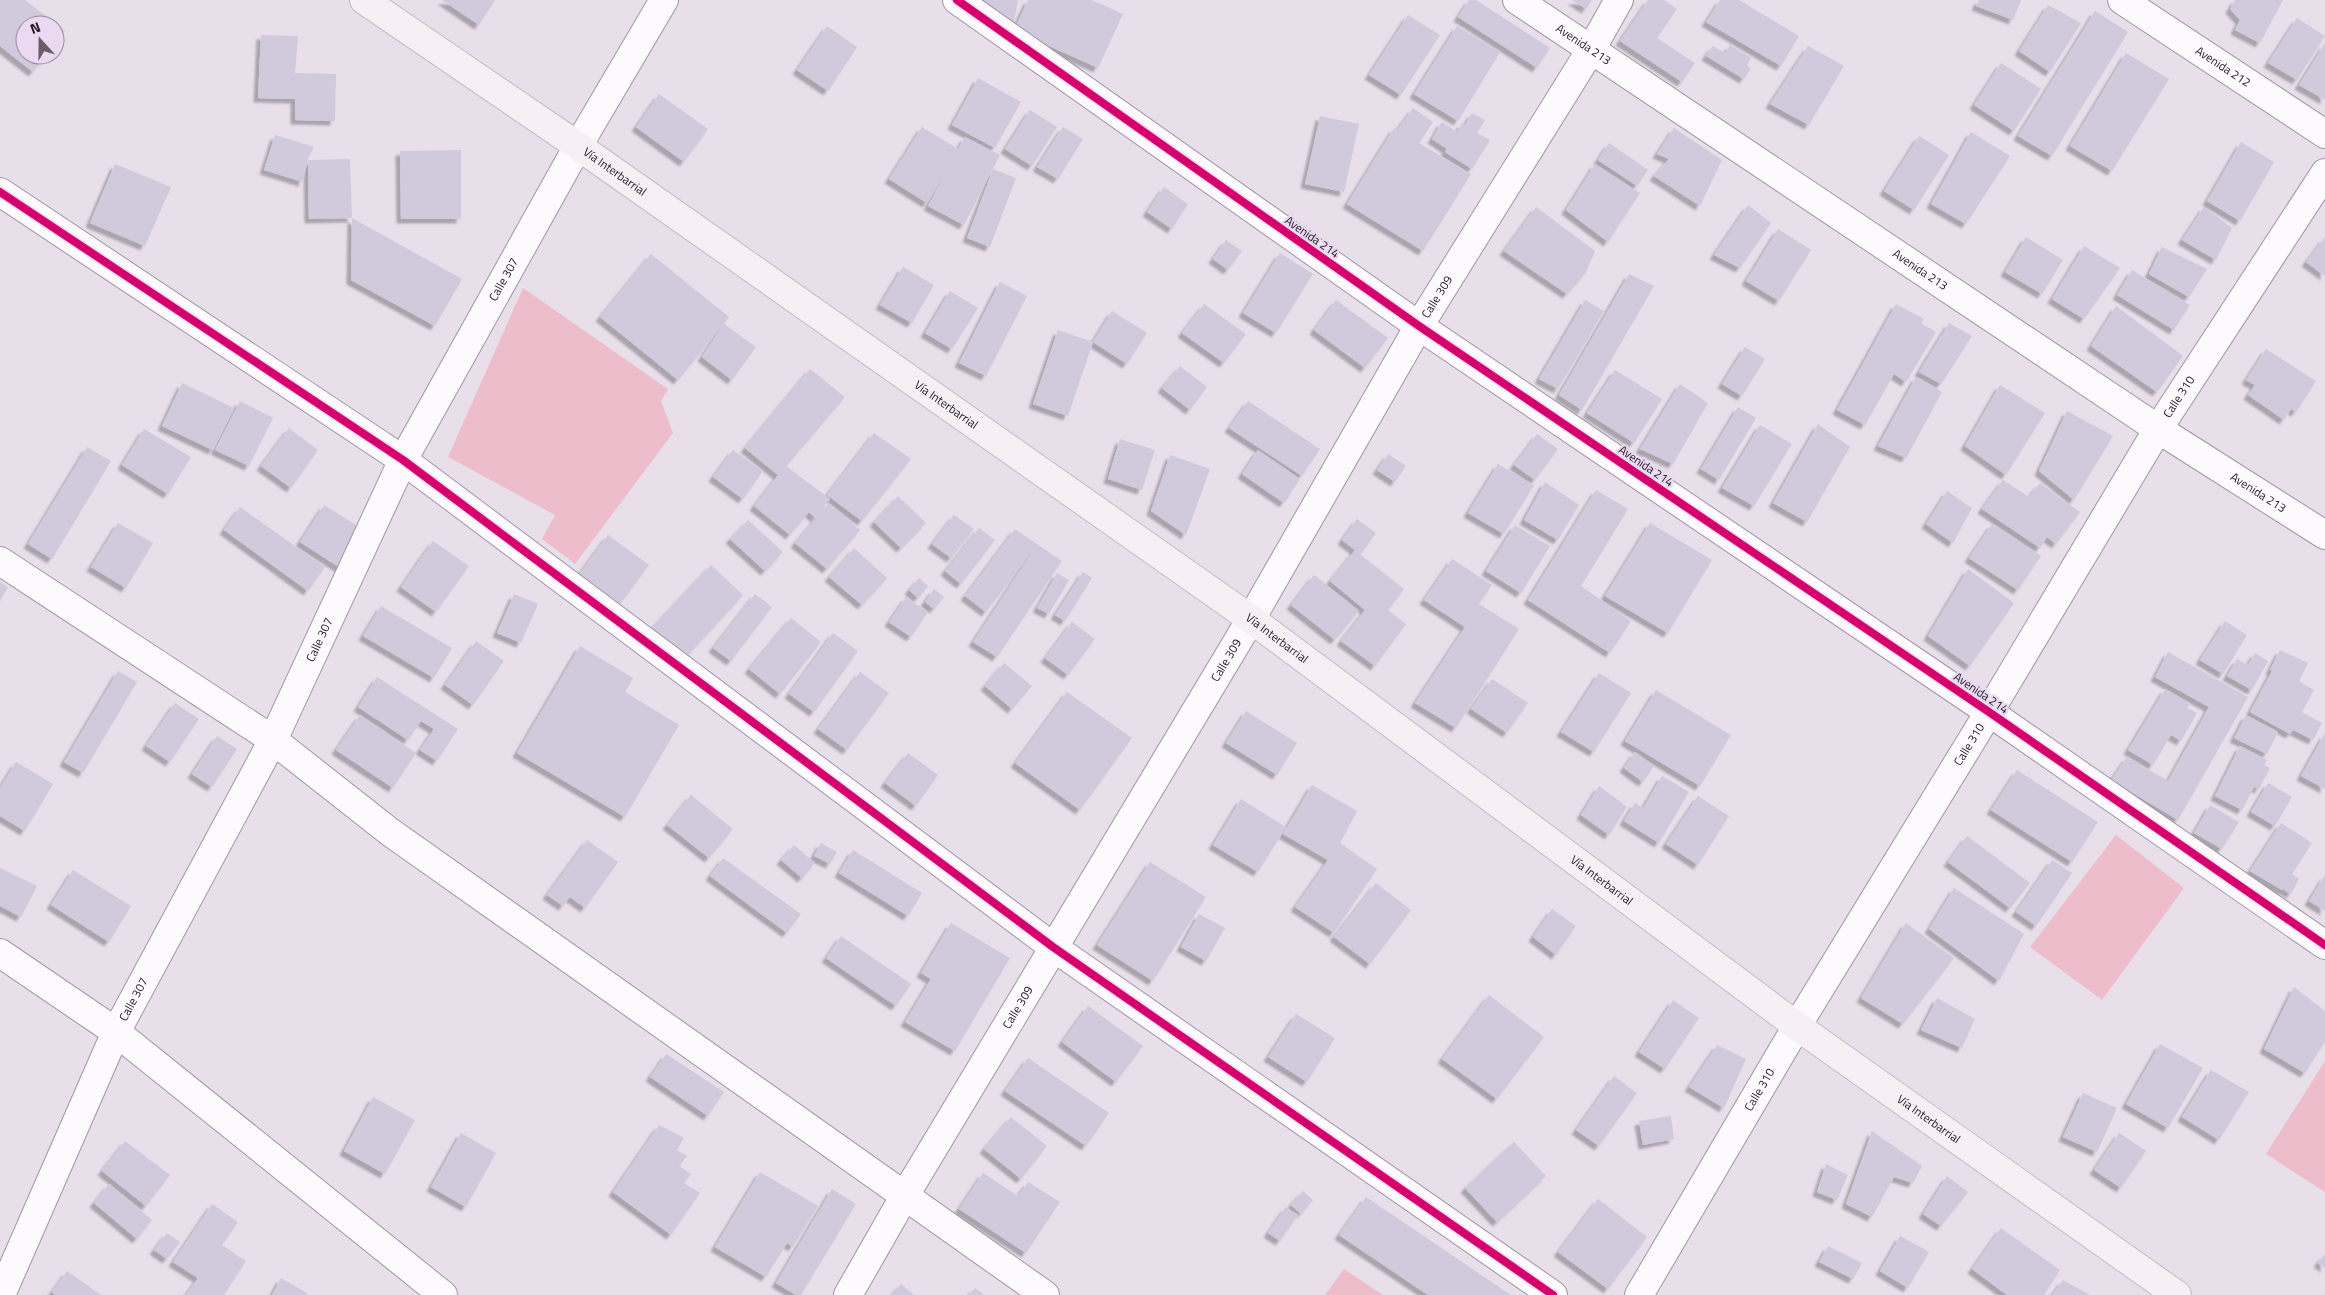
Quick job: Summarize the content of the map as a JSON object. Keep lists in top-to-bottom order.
{
  "streets": {
    "main road": ["Vía Interbarrial"],
    "street": [
      "Avenida 213",
      "Avenida 212",
      "Avenida 214",
      "Calle 307",
      "Calle 309",
      "Calle 310"
    ]
  },
  "crossings": [
    ["Avenida 213", "Calle 309"],
    ["Avenida 213", "Calle 310"],
    ["Vía Interbarrial", "Calle 307"],
    ["Vía Interbarrial", "Calle 309"],
    ["Vía Interbarrial", "Calle 310"],
    ["Avenida 214", "Calle 309"],
    ["Avenida 214", "Calle 310"]
  ],
  "north": "top"
}
